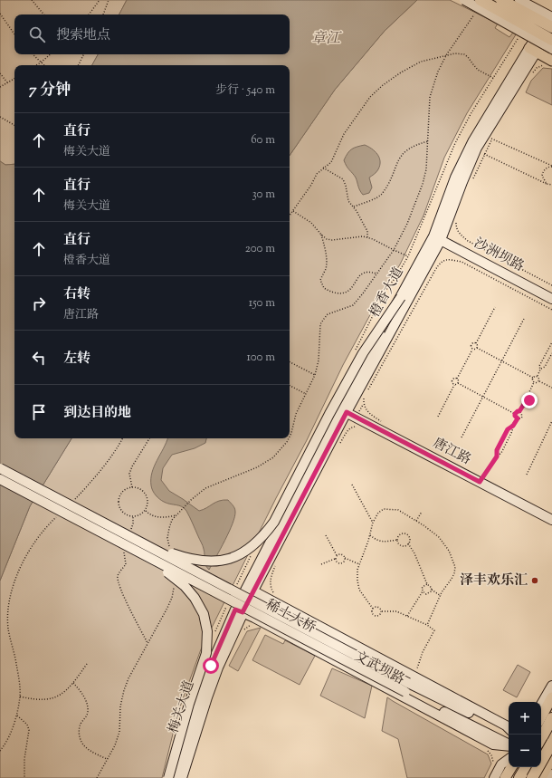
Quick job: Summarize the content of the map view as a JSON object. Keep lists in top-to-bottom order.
{
  "streets": {
    "main road": [
      "沙洲坝路",
      "橙香大道",
      "唐江路",
      "稀土大桥",
      "文武坝路",
      "梅关大道"
    ]
  },
  "crossings": [
    ["沙洲坝路", "橙香大道"],
    ["橙香大道", "唐江路"],
    ["橙香大道", "文武坝路"],
    ["橙香大道", "梅关大道"],
    ["文武坝路", "梅关大道"]
  ],
  "water": ["章江"],
  "places": ["泽丰欢乐汇"],
  "page": {
    "search": "搜索地点",
    "heading": ["7 分钟", "步行 · 540 m"],
    "list": [
      ["直行", "梅关大道", "60 m"],
      ["直行", "梅关大道", "30 m"],
      ["直行", "橙香大道", "200 m"],
      ["右转", "唐江路", "150 m"],
      ["左转", "100 m"],
      "到达目的地"
    ],
    "map_buttons": ["+", "−"]
  }
}
